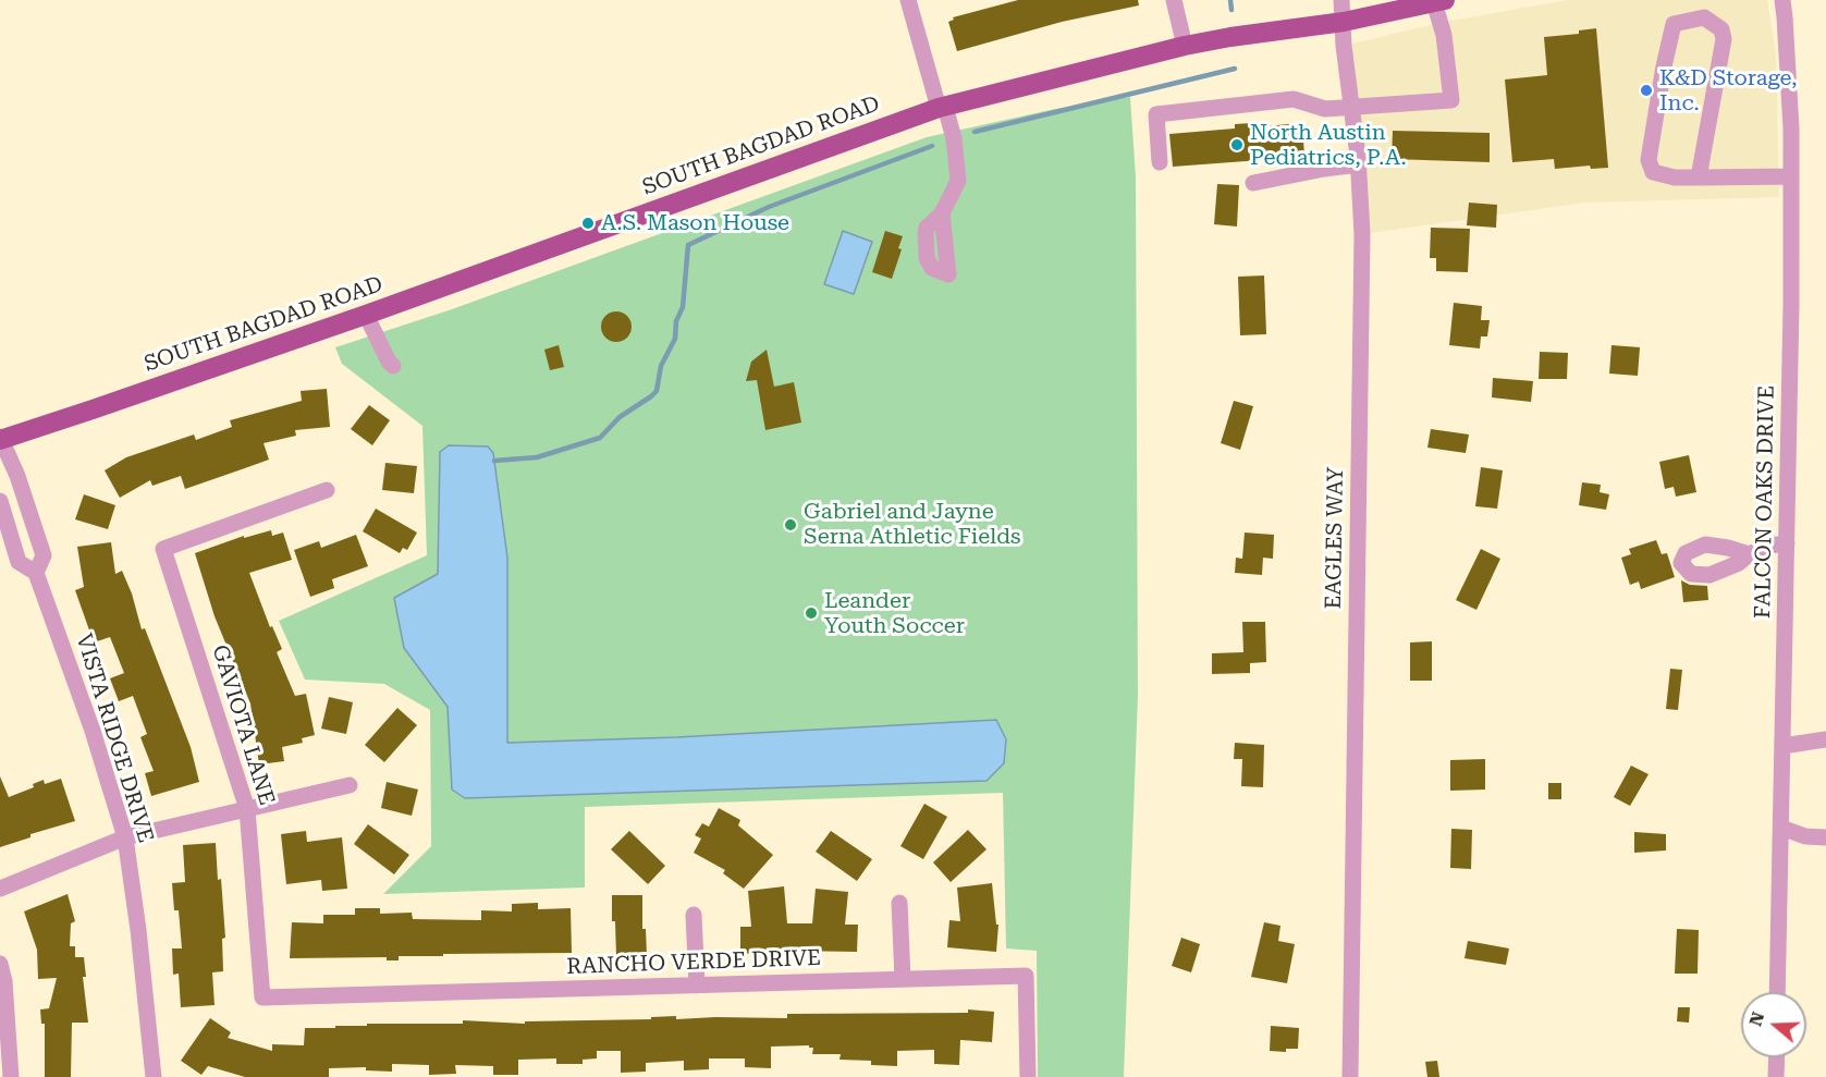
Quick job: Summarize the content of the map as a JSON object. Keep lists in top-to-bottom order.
{
  "streets": {
    "main road": ["SOUTH BAGDAD ROAD"],
    "street": [
      "FALCON OAKS DRIVE",
      "EAGLES WAY",
      "GAVIOTA LANE",
      "VISTA RIDGE DRIVE",
      "RANCHO VERDE DRIVE"
    ]
  },
  "crossings": [
    ["SOUTH BAGDAD ROAD", "EAGLES WAY"],
    ["SOUTH BAGDAD ROAD", "VISTA RIDGE DRIVE"],
    ["GAVIOTA LANE", "RANCHO VERDE DRIVE"]
  ],
  "places": [
    "K&D Storage, Inc.",
    "North Austin Pediatrics, P.A.",
    "A.S. Mason House",
    "Gabriel and Jayne Serna Athletic Fields",
    "Leander Youth Soccer"
  ],
  "north": "left"
}
